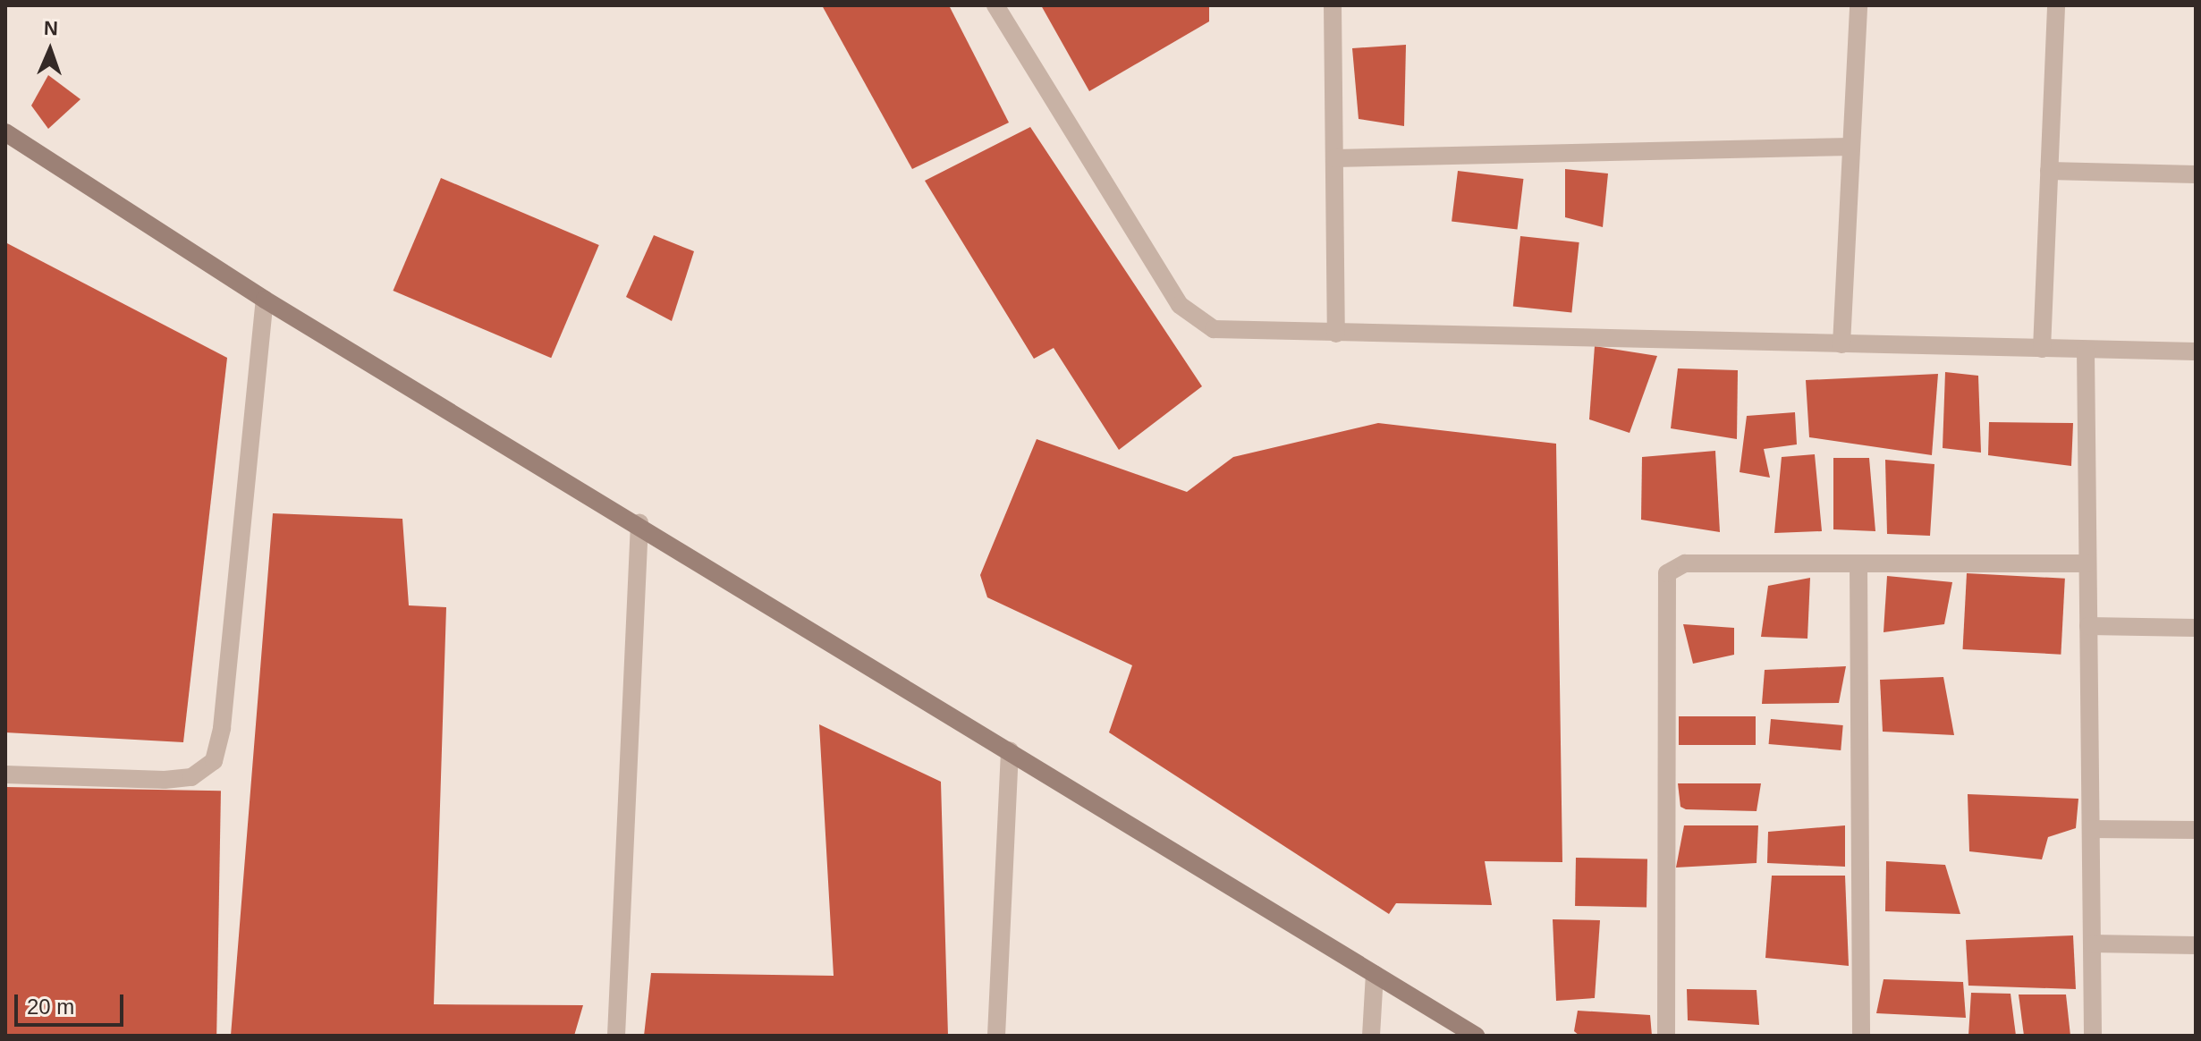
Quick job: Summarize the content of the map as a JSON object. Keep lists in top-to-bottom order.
{
  "scale_bar": "20 m",
  "north": "top"
}
